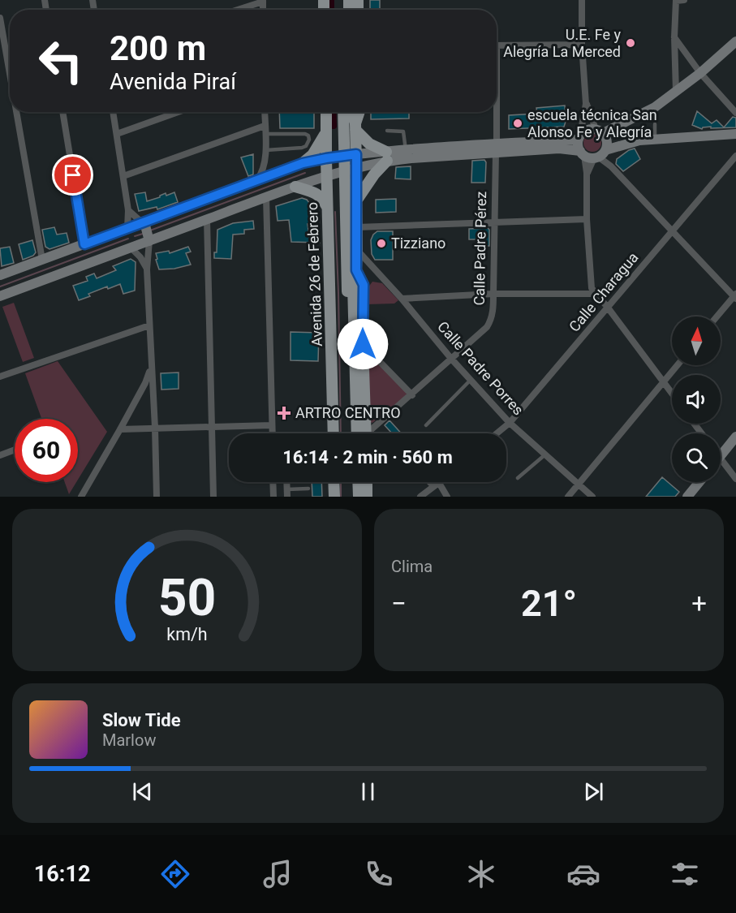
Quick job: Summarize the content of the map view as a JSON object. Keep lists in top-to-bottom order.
{
  "streets": {
    "main road": ["Avenida 26 de Febrero"],
    "street": ["Calle Padre Pérez", "Calle Charagua", "Calle Padre Porres"]
  },
  "crossings": [
    ["Calle Padre Pérez", "Calle Padre Porres"],
    ["Calle Charagua", "Calle Padre Porres"]
  ],
  "places": {
    "other": ["U.E. Fe y Alegría La Merced", "escuela técnica San Alonso Fe y Alegría", "Tizziano"],
    "health": ["ARTRO CENTRO"]
  },
  "north": "top",
  "page": {
    "turn": ["200 m", "Avenida Piraí"],
    "limit": "60",
    "trip": "16:14 · 2 min · 560 m",
    "tile": "Clima",
    "heat": ["−", "21°", "+"],
    "song": ["Slow Tide", "Marlow"],
    "tabs": "16:12",
    "gauge": ["50", "km/h"]
  }
}
